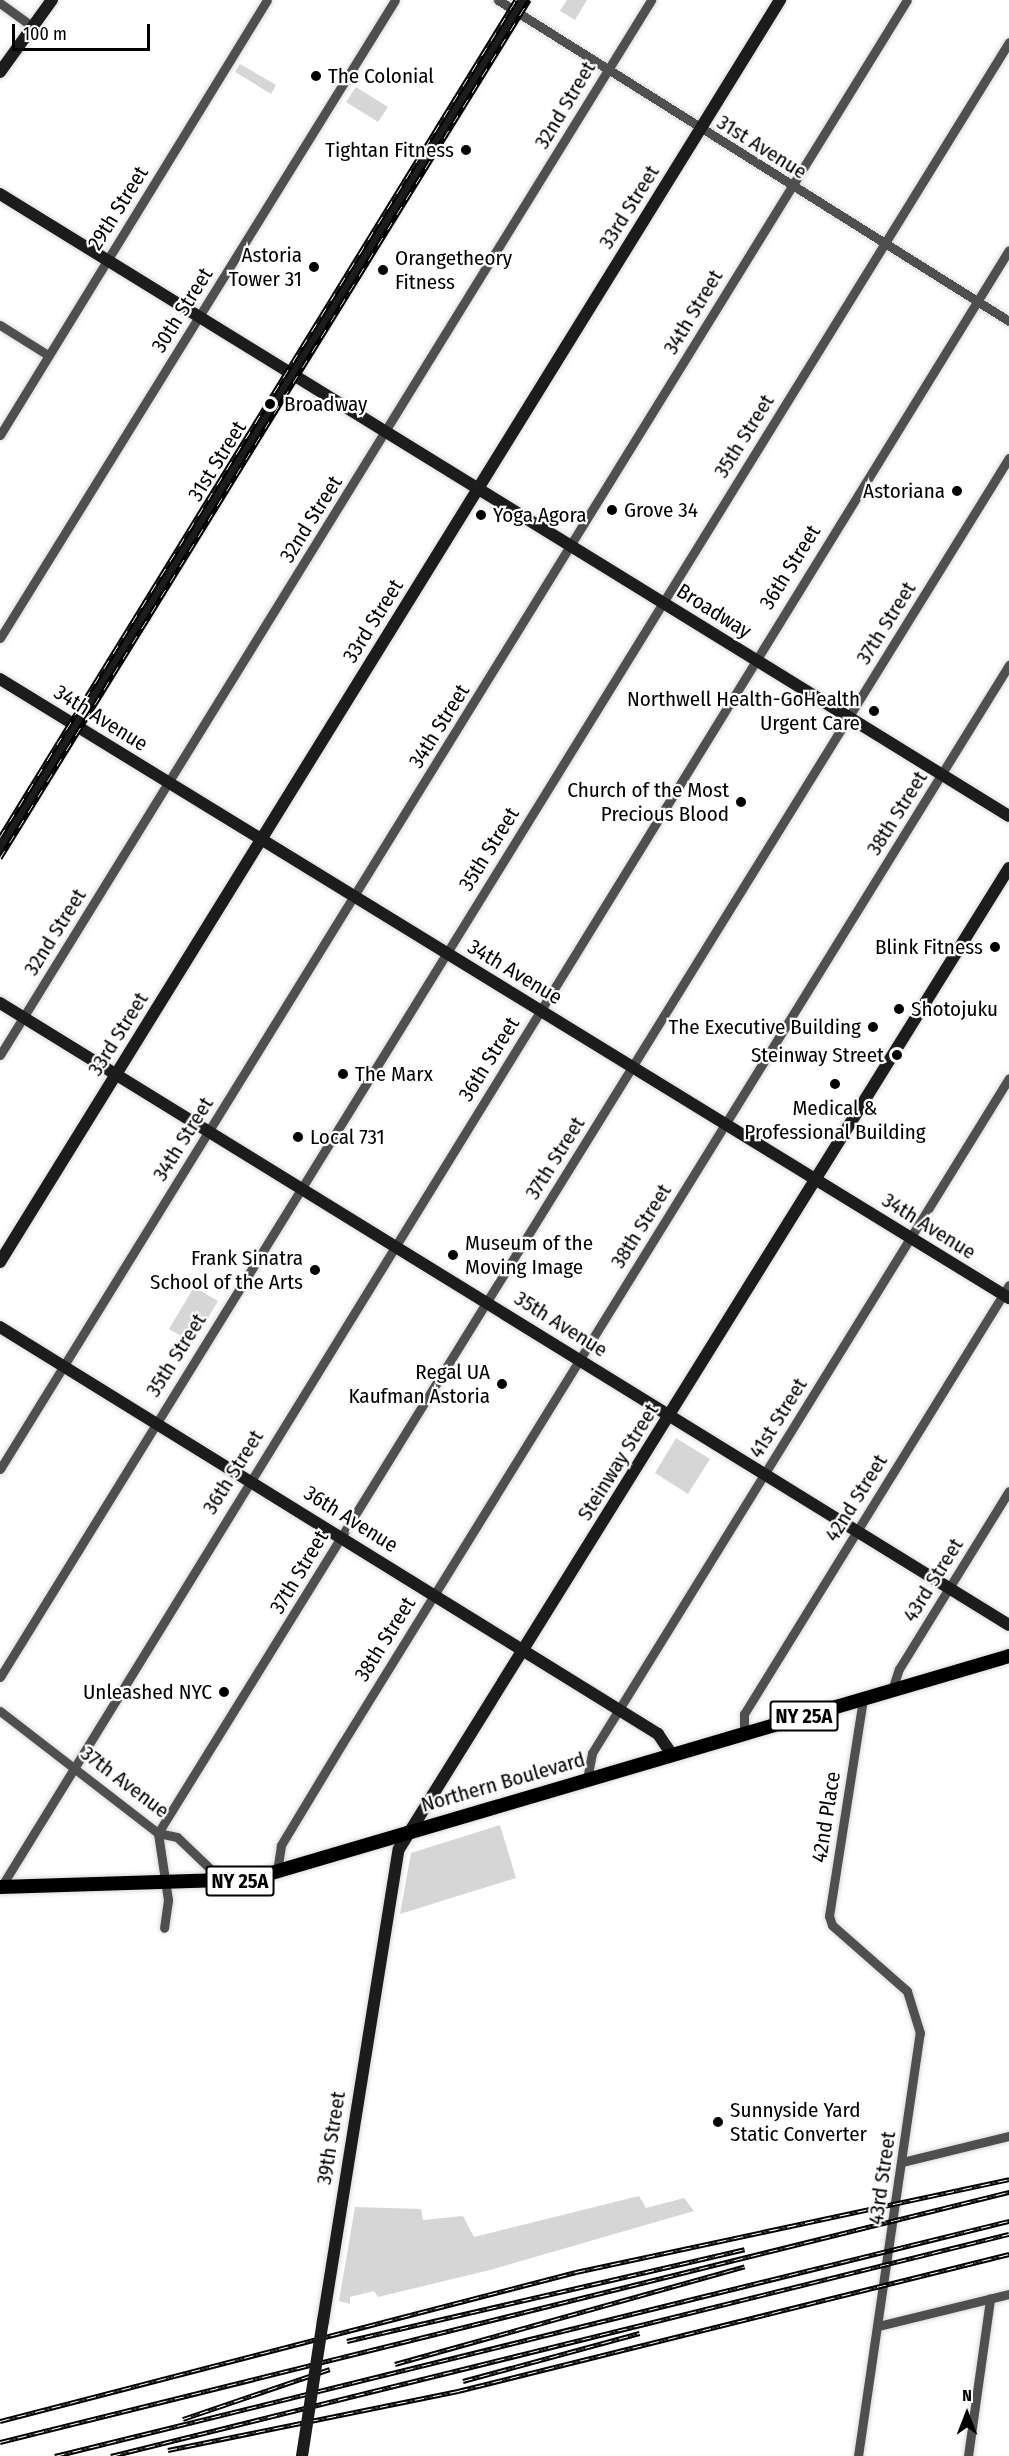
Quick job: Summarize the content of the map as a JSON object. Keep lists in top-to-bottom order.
{
  "streets": {
    "main road": ["NY 25A", "Northern Boulevard"],
    "street": [
      "32nd Street",
      "31st Avenue",
      "33rd Street",
      "29th Street",
      "30th Street",
      "34th Street",
      "35th Street",
      "31st Street",
      "36th Street",
      "Broadway",
      "37th Street",
      "34th Avenue",
      "38th Street",
      "35th Avenue",
      "41st Street",
      "Steinway Street",
      "42nd Street",
      "36th Avenue",
      "43rd Street",
      "37th Avenue",
      "42nd Place",
      "39th Street"
    ]
  },
  "crossings": [
    ["32nd Street", "31st Avenue"],
    ["32nd Street", "Broadway"],
    ["32nd Street", "34th Avenue"],
    ["32nd Street", "35th Avenue"],
    ["31st Avenue", "33rd Street"],
    ["31st Avenue", "34th Street"],
    ["31st Avenue", "35th Street"],
    ["31st Avenue", "31st Street"],
    ["31st Avenue", "36th Street"],
    ["33rd Street", "Broadway"],
    ["33rd Street", "34th Avenue"],
    ["33rd Street", "35th Avenue"],
    ["29th Street", "Broadway"],
    ["30th Street", "Broadway"],
    ["34th Street", "Broadway"],
    ["34th Street", "34th Avenue"],
    ["34th Street", "35th Avenue"],
    ["34th Street", "36th Avenue"],
    ["35th Street", "Broadway"],
    ["35th Street", "34th Avenue"],
    ["35th Street", "35th Avenue"],
    ["35th Street", "36th Avenue"],
    ["31st Street", "Broadway"],
    ["31st Street", "34th Avenue"],
    ["36th Street", "Broadway"],
    ["36th Street", "34th Avenue"],
    ["36th Street", "35th Avenue"],
    ["36th Street", "36th Avenue"],
    ["36th Street", "37th Avenue"],
    ["36th Street", "Northern Boulevard"],
    ["Broadway", "37th Street"],
    ["Broadway", "38th Street"],
    ["37th Street", "34th Avenue"],
    ["37th Street", "35th Avenue"],
    ["37th Street", "36th Avenue"],
    ["37th Street", "37th Avenue"],
    ["34th Avenue", "38th Street"],
    ["34th Avenue", "41st Street"],
    ["34th Avenue", "Steinway Street"],
    ["34th Avenue", "42nd Street"],
    ["38th Street", "35th Avenue"],
    ["38th Street", "36th Avenue"],
    ["38th Street", "Northern Boulevard"],
    ["35th Avenue", "41st Street"],
    ["35th Avenue", "Steinway Street"],
    ["35th Avenue", "42nd Street"],
    ["35th Avenue", "43rd Street"],
    ["41st Street", "36th Avenue"],
    ["41st Street", "Northern Boulevard"],
    ["Steinway Street", "36th Avenue"],
    ["Steinway Street", "Northern Boulevard"],
    ["Steinway Street", "39th Street"],
    ["42nd Street", "Northern Boulevard"],
    ["36th Avenue", "Northern Boulevard"],
    ["43rd Street", "Northern Boulevard"],
    ["43rd Street", "42nd Place"],
    ["37th Avenue", "Northern Boulevard"],
    ["Northern Boulevard", "42nd Place"],
    ["Northern Boulevard", "39th Street"]
  ],
  "places": [
    "The Colonial",
    "Tightan Fitness",
    "Astoria Tower 31",
    "Orangetheory Fitness",
    "Broadway",
    "Astoriana",
    "Grove 34",
    "Yoga Agora",
    "Northwell Health-GoHealth Urgent Care",
    "Church of the Most Precious Blood",
    "Blink Fitness",
    "Shotojuku",
    "The Executive Building",
    "Steinway Street",
    "The Marx",
    "Medical & Professional Building",
    "Local 731",
    "Museum of the Moving Image",
    "Frank Sinatra School of the Arts",
    "Regal UA Kaufman Astoria",
    "Unleashed NYC",
    "Sunnyside Yard Static Converter"
  ],
  "scale_bar": "100 m",
  "north": "top"
}
